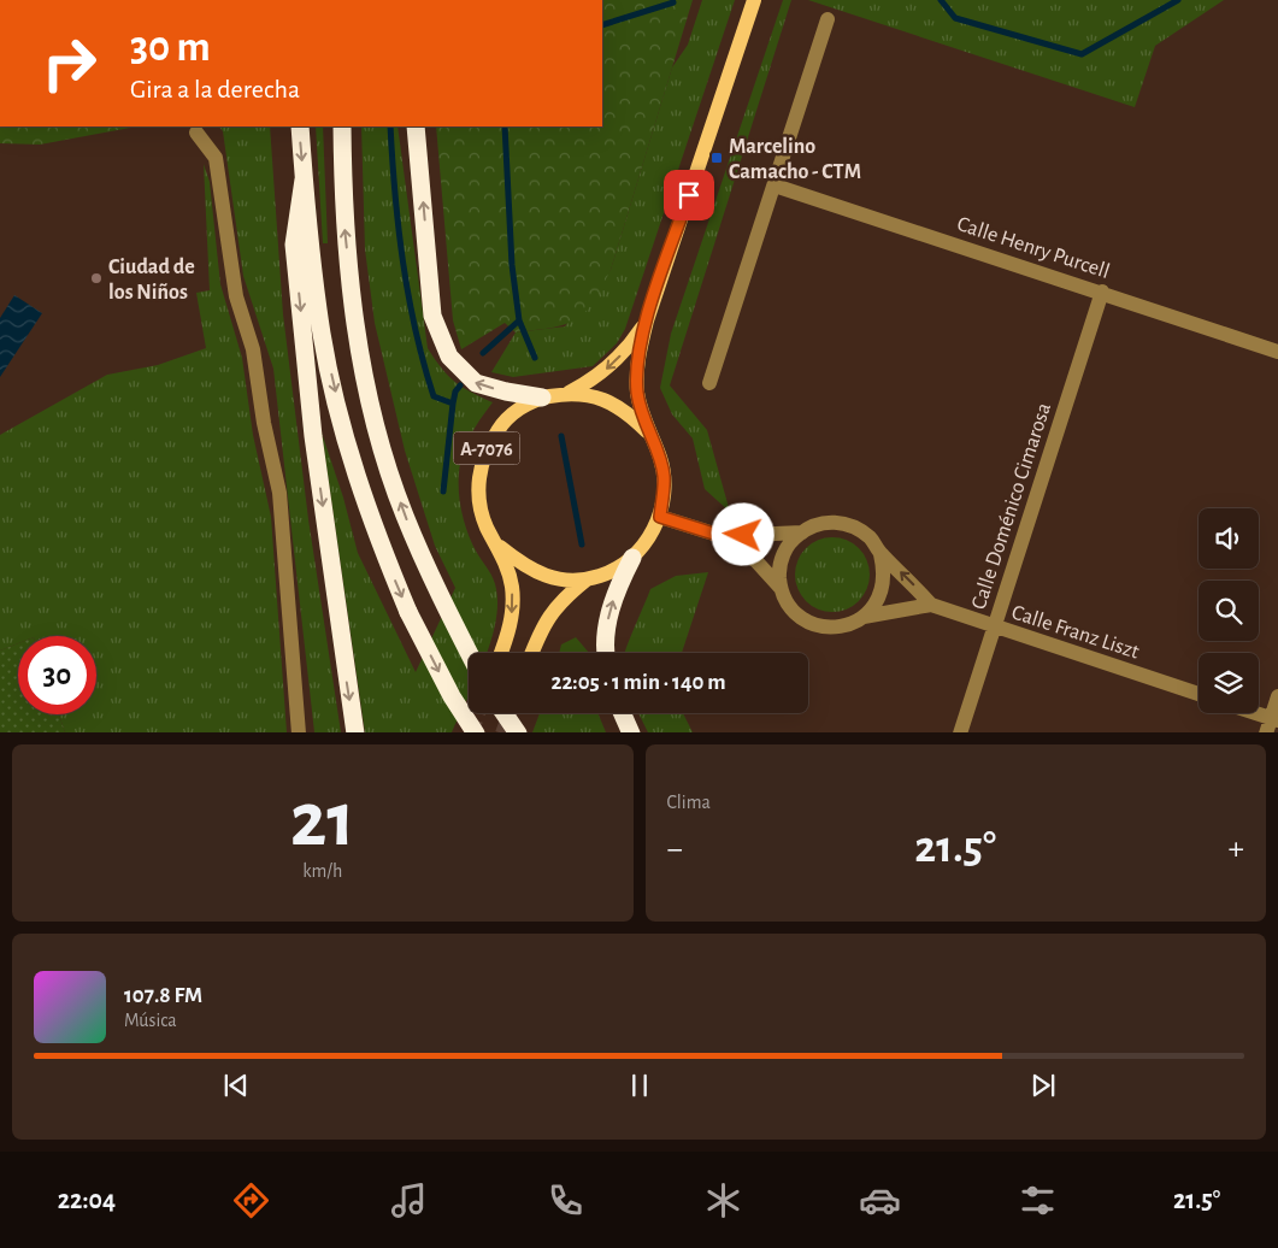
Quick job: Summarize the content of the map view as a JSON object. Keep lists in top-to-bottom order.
{
  "streets": {
    "main road": ["A-7076"],
    "street": ["Calle Henry Purcell", "Calle Doménico Cimarosa", "Calle Franz Liszt"]
  },
  "crossings": [
    ["Calle Henry Purcell", "Calle Doménico Cimarosa"],
    ["A-7076", "Calle Franz Liszt"],
    ["Calle Doménico Cimarosa", "Calle Franz Liszt"]
  ],
  "places": {
    "transit": ["Marcelino Camacho - CTM"],
    "other": ["Ciudad de los Niños"]
  },
  "page": {
    "turn": ["30 m", "Gira a la derecha"],
    "limit": "30",
    "trip": "22:05 · 1 min · 140 m",
    "tile": [
      ["21", "km/h"],
      "Clima"
    ],
    "heat": ["−", "21.5°", "+"],
    "song": ["107.8 FM", "Música"],
    "tabs": ["22:04", "21.5°"]
  }
}
